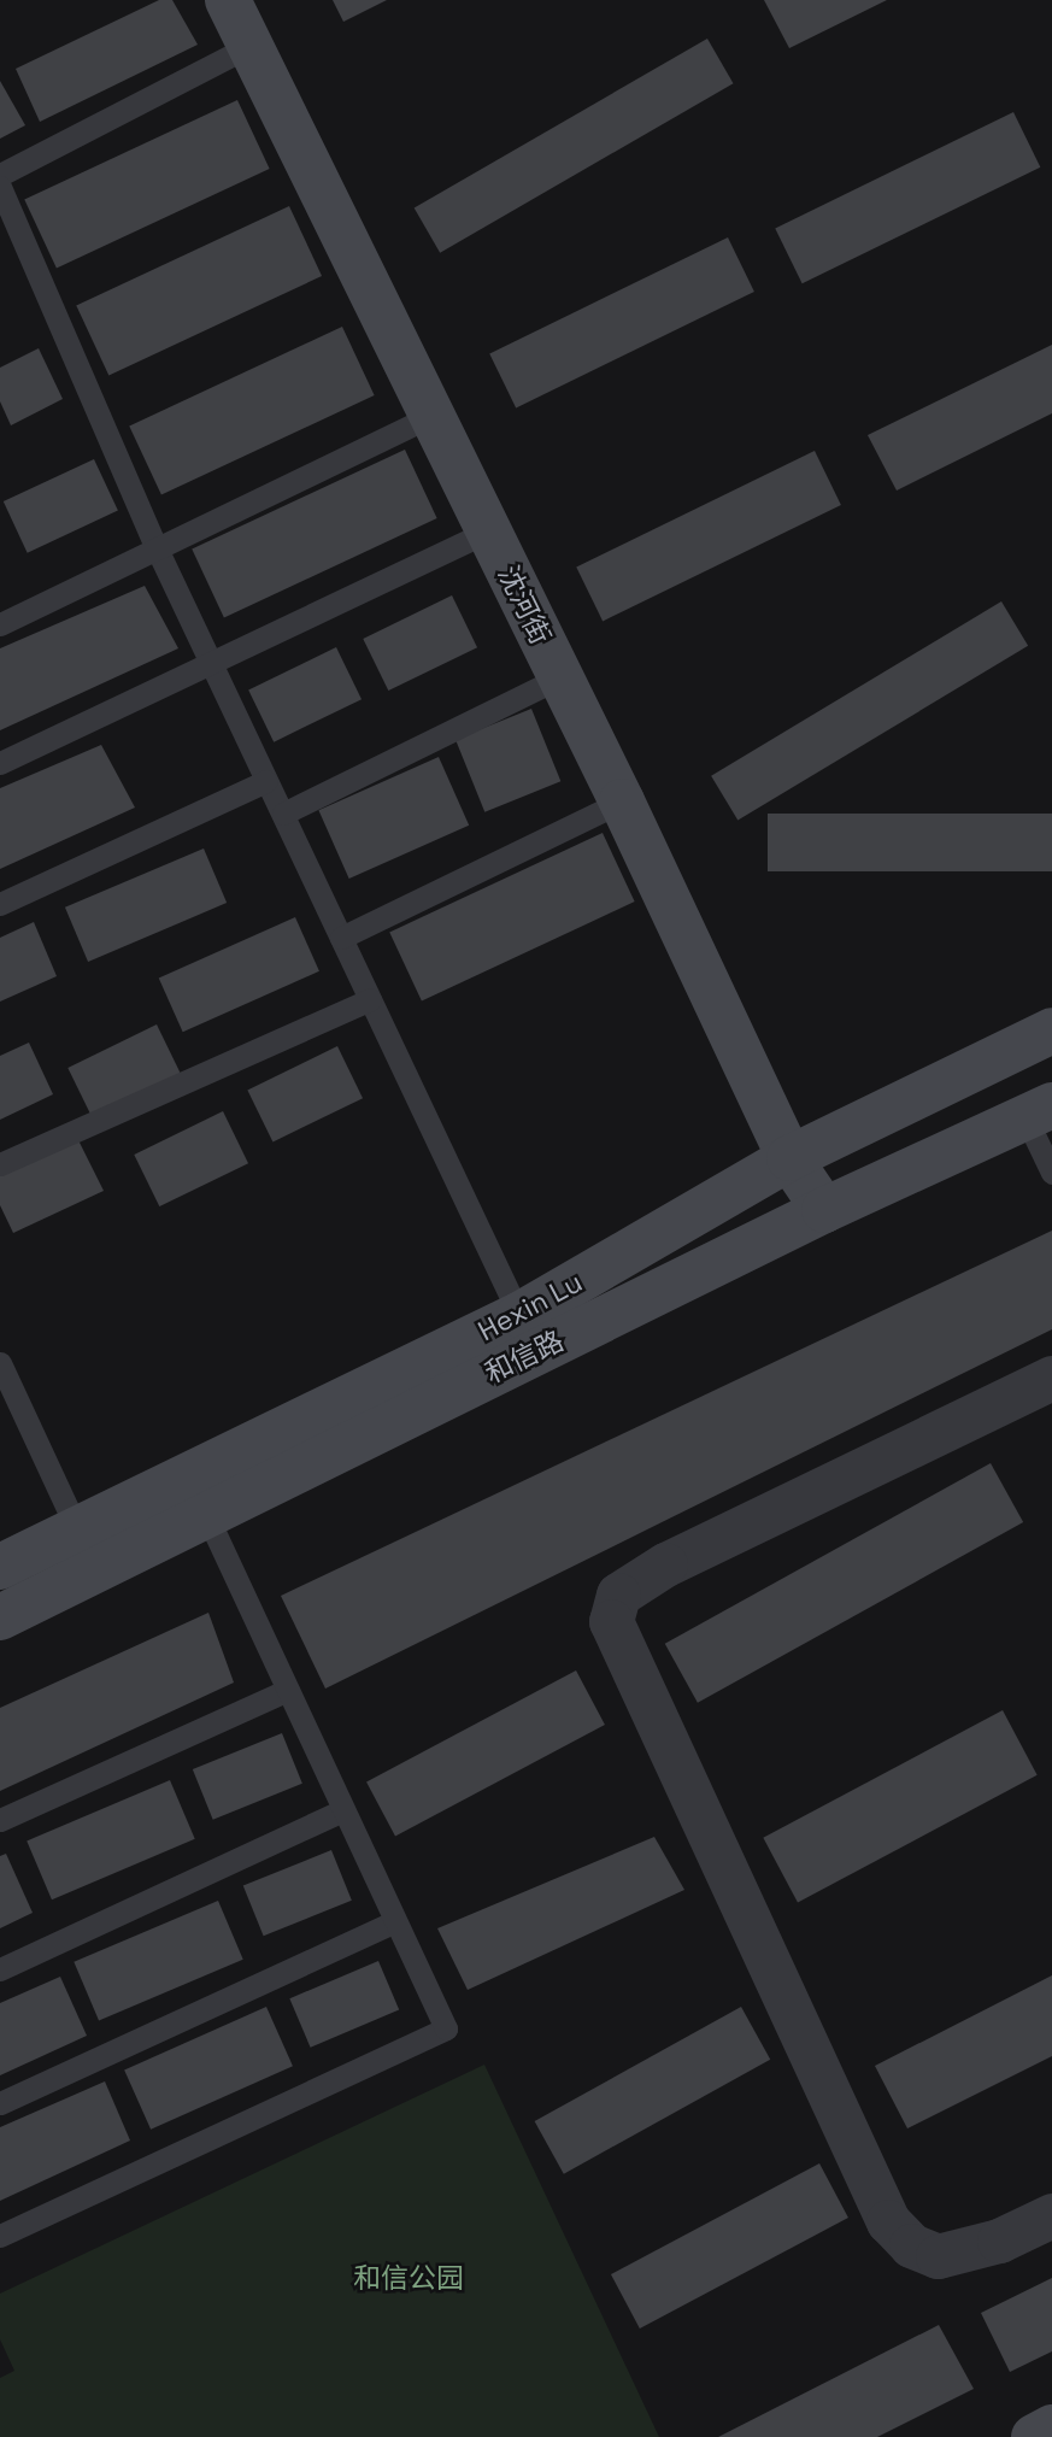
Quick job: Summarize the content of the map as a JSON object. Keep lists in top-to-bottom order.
{
  "streets": {
    "street": ["沈河街", "Hexin Lu", "和信路"]
  },
  "crossings": [
    ["沈河街", "Hexin Lu"],
    ["沈河街", "和信路"]
  ],
  "parks": ["和信公园"]
}
